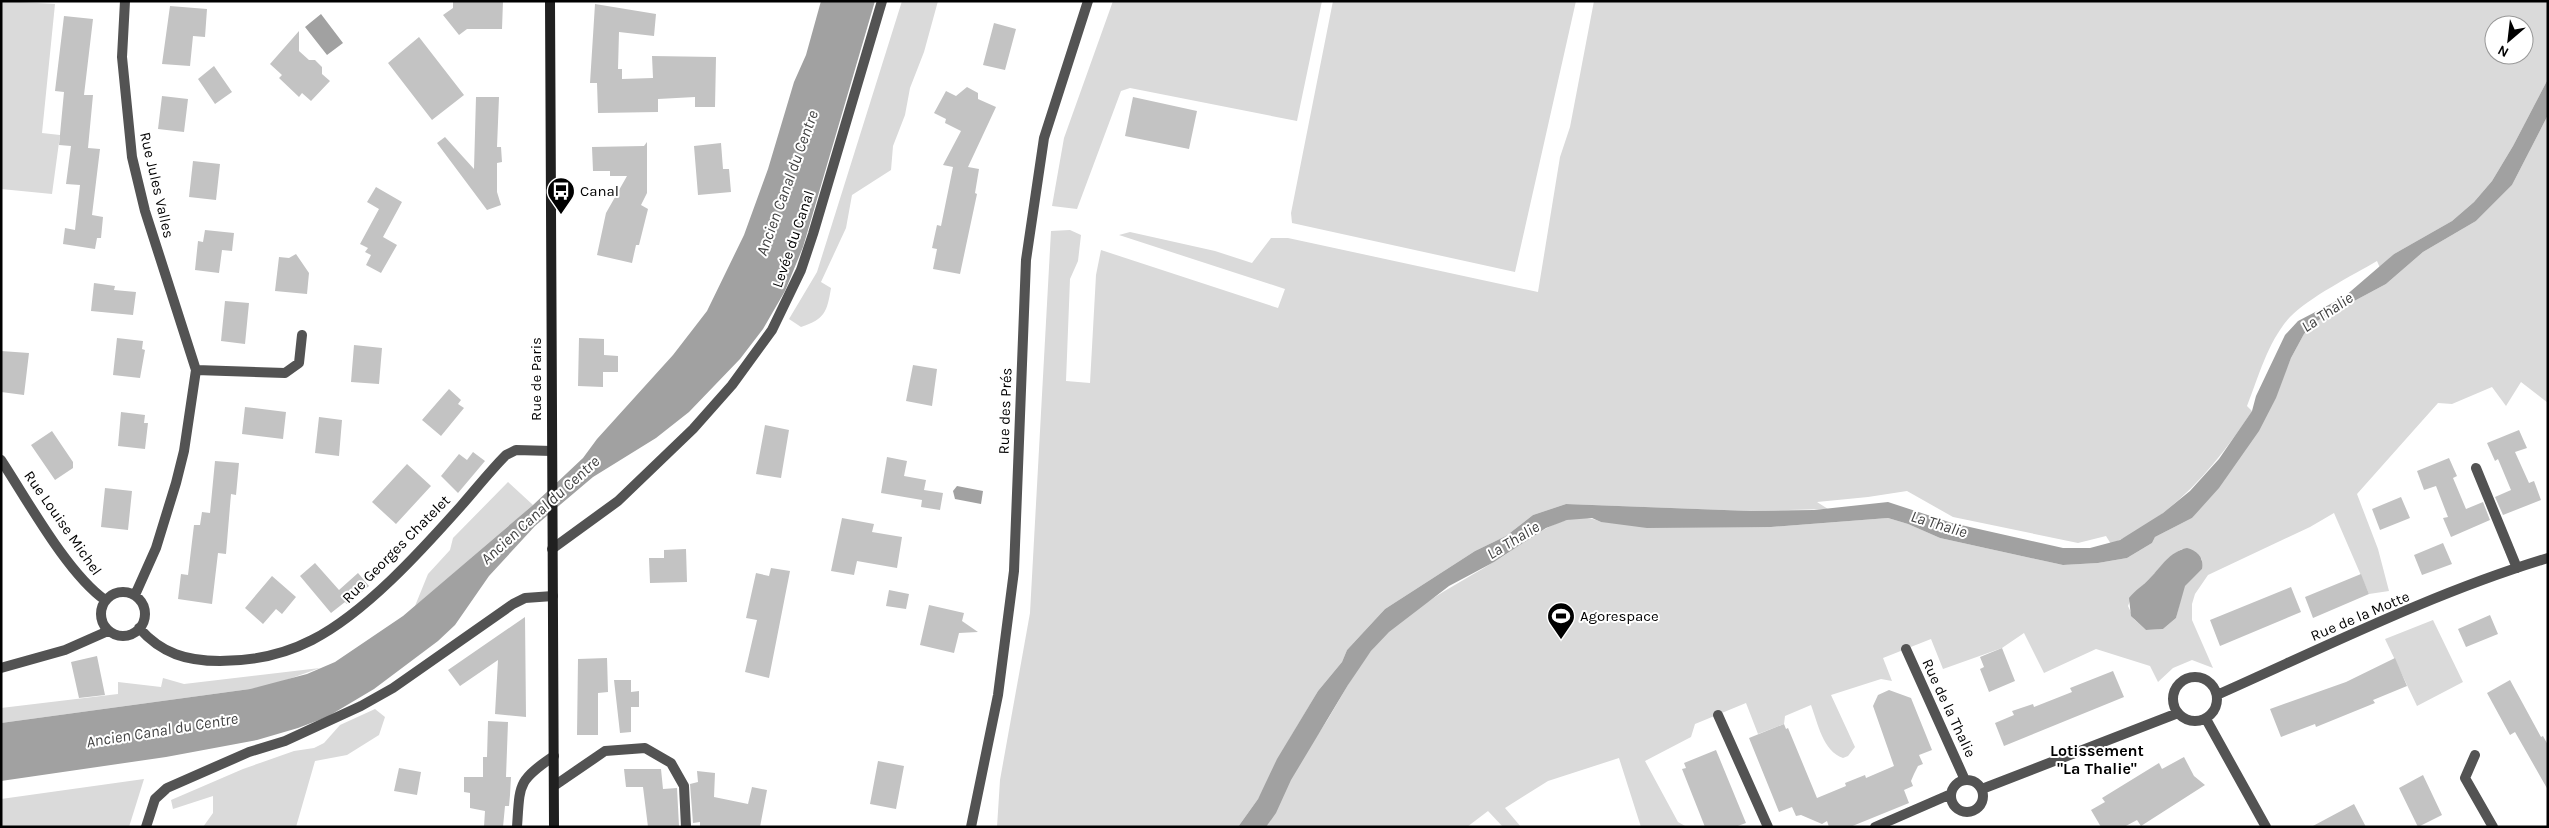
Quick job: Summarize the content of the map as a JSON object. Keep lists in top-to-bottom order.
{
  "streets": {
    "main road": ["Rue de Paris"],
    "street": [
      "Rue Jules Valles",
      "Levée du Canal",
      "Rue des Prés",
      "Rue Louise Michel",
      "Rue Georges Chatelet",
      "Rue de la Motte",
      "Rue de la Thalie"
    ]
  },
  "crossings": [
    ["Rue Jules Valles", "Rue Louise Michel"],
    ["Rue Jules Valles", "Rue Georges Chatelet"],
    ["Levée du Canal", "Rue de Paris"],
    ["Rue de Paris", "Rue Georges Chatelet"],
    ["Rue Louise Michel", "Rue Georges Chatelet"]
  ],
  "districts": ["Lotissement \"La Thalie\""],
  "water": ["Ancien Canal du Centre", "La Thalie"],
  "places": {
    "bus stop": ["Canal"],
    "sports": ["Agorespace"]
  },
  "north": "bottom left"
}
